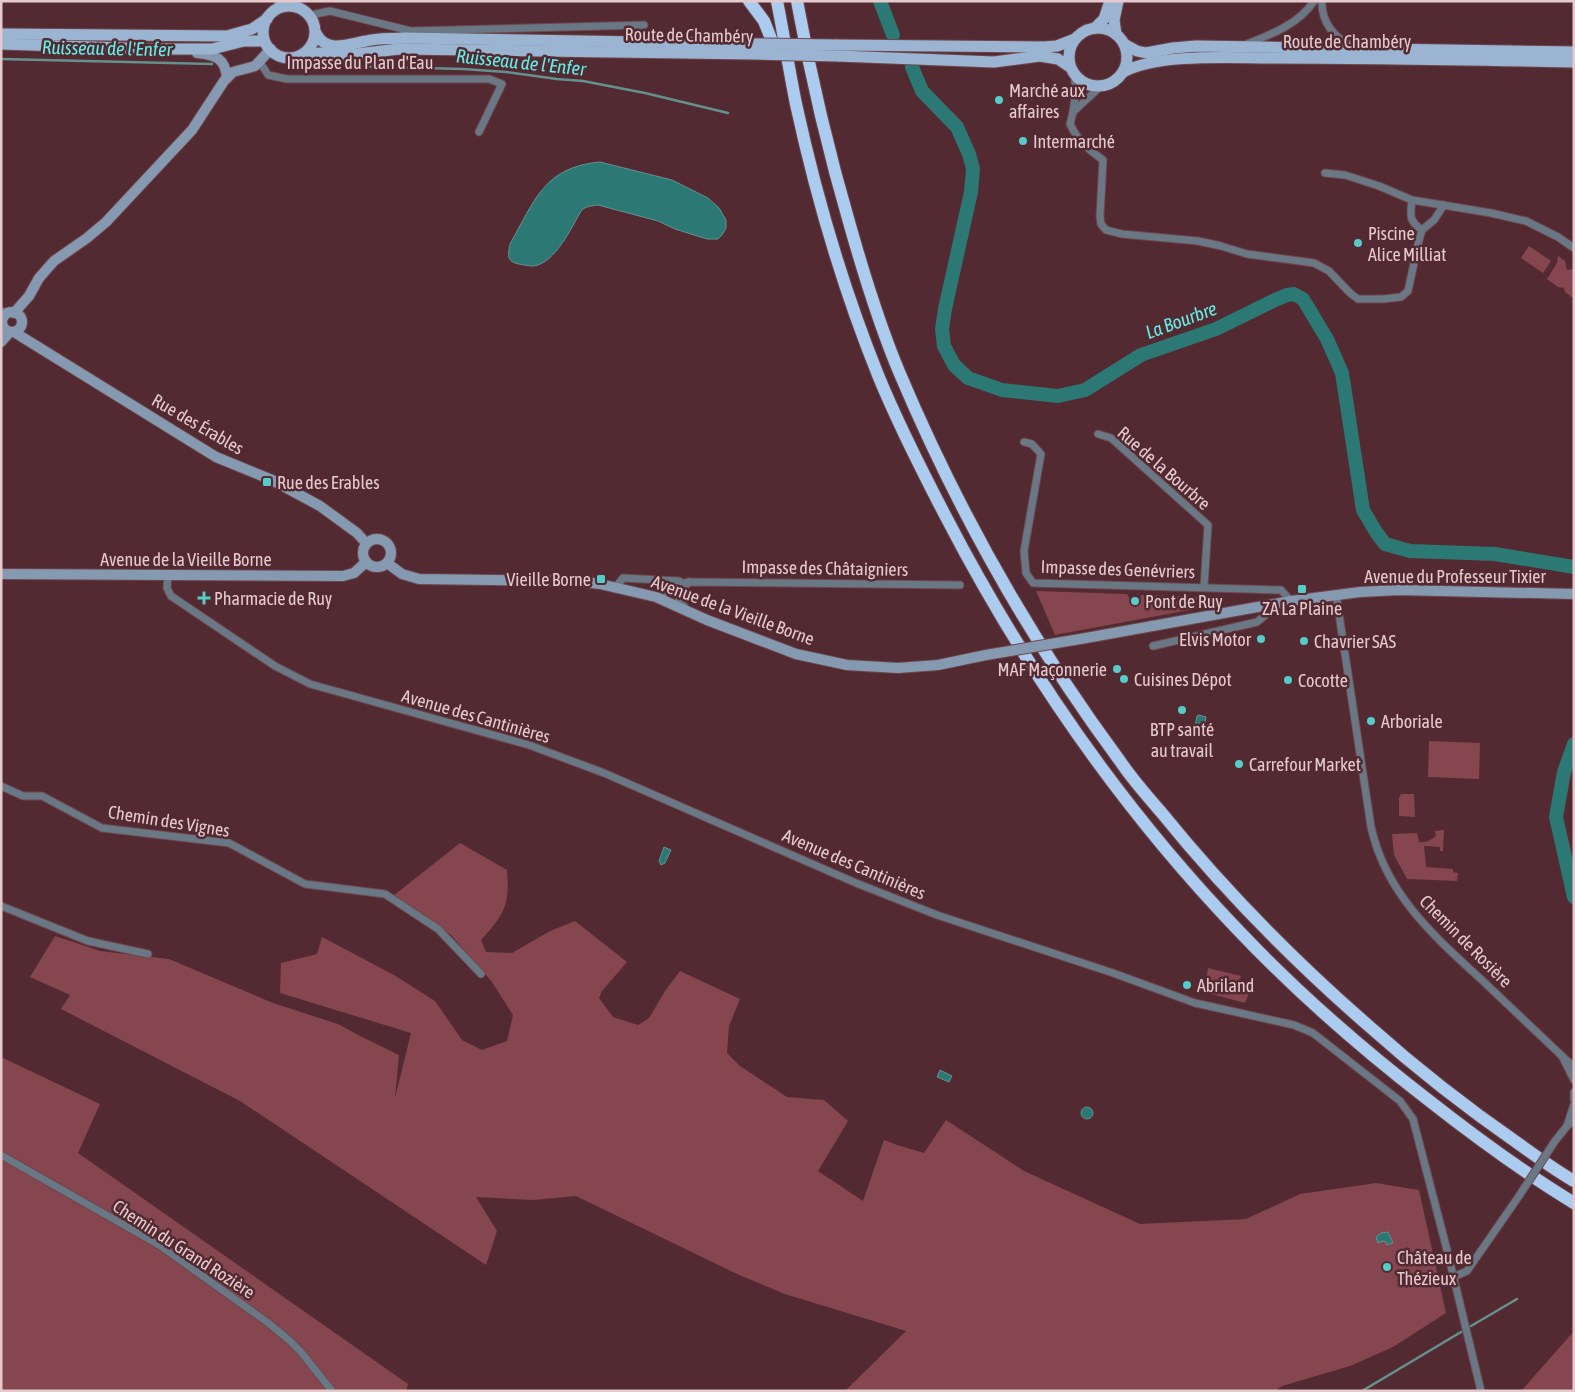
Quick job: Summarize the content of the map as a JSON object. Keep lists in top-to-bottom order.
{
  "streets": {
    "main road": [
      "Route de Chambéry",
      "Rue des Érables",
      "Avenue de la Vieille Borne",
      "Avenue du Professeur Tixier"
    ],
    "street": [
      "Impasse du Plan d'Eau",
      "Rue de la Bourbre",
      "Impasse des Châtaigniers",
      "Impasse des Genévriers",
      "Avenue des Cantinières",
      "Chemin des Vignes",
      "Chemin de Rosière",
      "Chemin du Grand Rozière"
    ]
  },
  "crossings": [
    ["Rue des Érables", "Avenue de la Vieille Borne"],
    ["Rue de la Bourbre", "Impasse des Genévriers"],
    ["Avenue de la Vieille Borne", "Impasse des Châtaigniers"],
    ["Avenue de la Vieille Borne", "Impasse des Genévriers"],
    ["Avenue de la Vieille Borne", "Avenue du Professeur Tixier"],
    ["Avenue de la Vieille Borne", "Avenue des Cantinières"],
    ["Avenue de la Vieille Borne", "Chemin de Rosière"],
    ["Avenue du Professeur Tixier", "Chemin de Rosière"]
  ],
  "water": ["Ruisseau de l'Enfer", "La Bourbre"],
  "places": {
    "other": [
      "Marché aux affaires",
      "Intermarché",
      "Piscine Alice Milliat",
      "Pont de Ruy",
      "Elvis Motor",
      "Chavrier SAS",
      "MAF Maçonnerie",
      "Cuisines Dépot",
      "Cocotte",
      "BTP santé au travail",
      "Arboriale",
      "Carrefour Market",
      "Abriland",
      "Château de Thézieux"
    ],
    "transit": ["Rue des Erables", "Vieille Borne", "ZA La Plaine"],
    "health": ["Pharmacie de Ruy"]
  }
}
